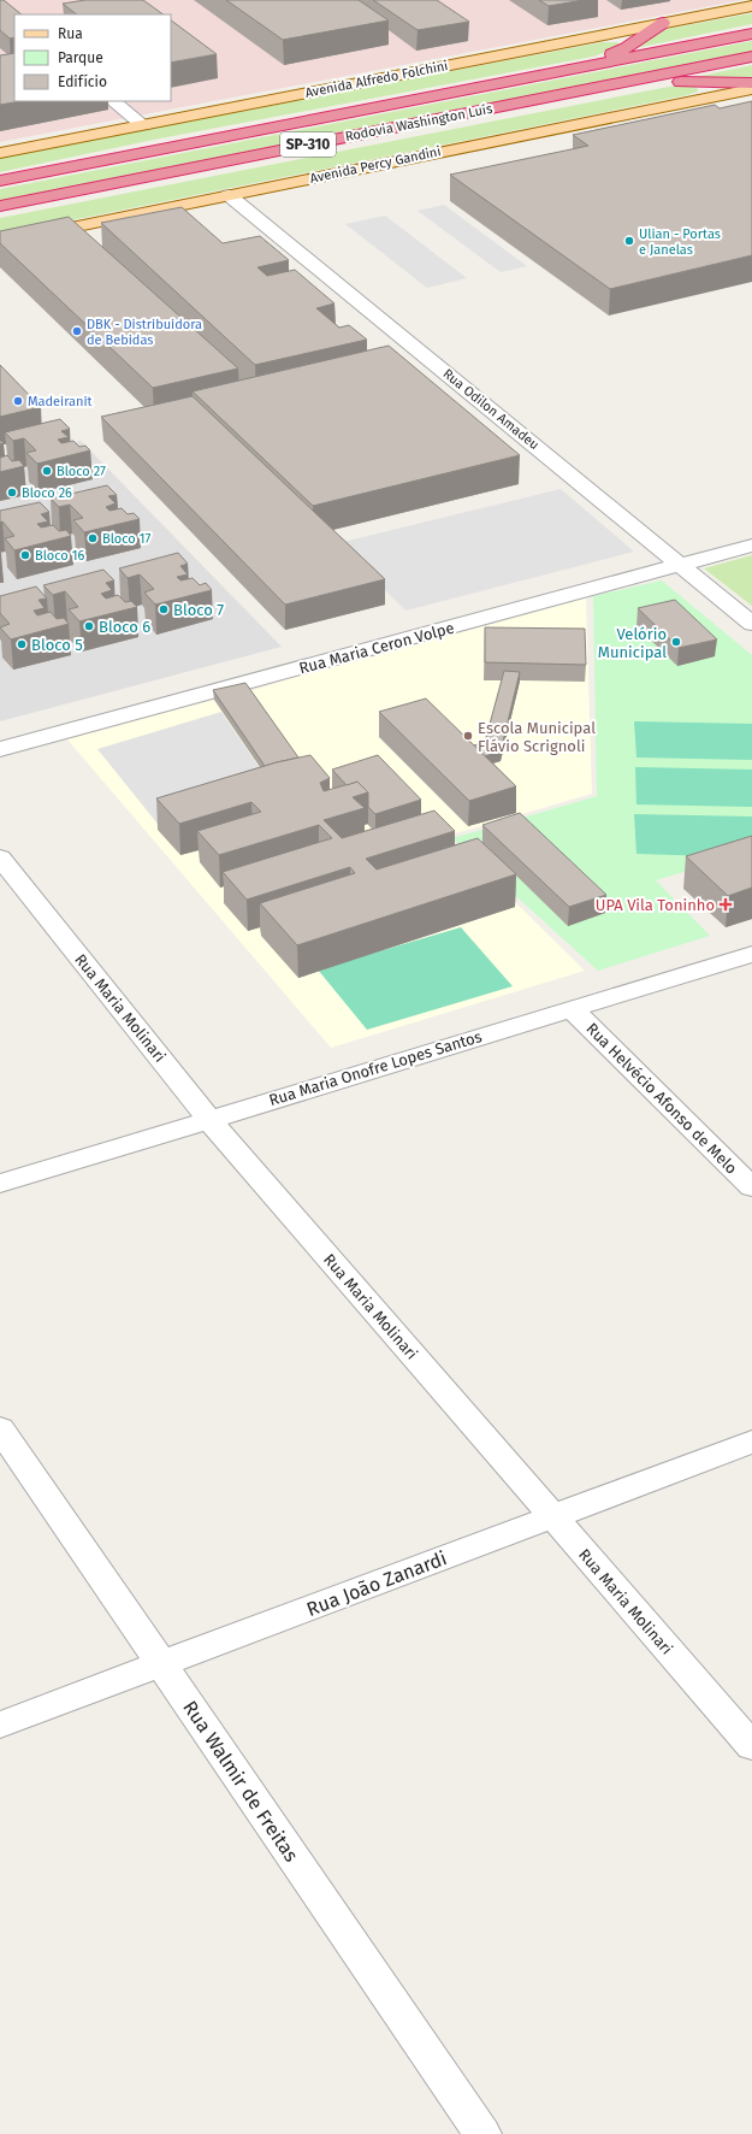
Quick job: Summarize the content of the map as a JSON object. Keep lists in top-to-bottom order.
{
  "streets": {
    "highway": ["Rodovia Washington Luís", "SP-310"],
    "main road": ["Avenida Alfredo Folchini", "Avenida Percy Gandini"],
    "street": [
      "Rua Odilon Amadeu",
      "Rua Maria Ceron Volpe",
      "Rua Maria Molinari",
      "Rua Maria Onofre Lopes Santos",
      "Rua Helvécio Afonso de Melo",
      "Rua João Zanardi",
      "Rua Walmir de Freitas"
    ]
  },
  "crossings": [
    ["Avenida Percy Gandini", "Rua Odilon Amadeu"],
    ["Rua Odilon Amadeu", "Rua Maria Ceron Volpe"],
    ["Rua Maria Molinari", "Rua Maria Onofre Lopes Santos"],
    ["Rua Maria Molinari", "Rua João Zanardi"],
    ["Rua Maria Onofre Lopes Santos", "Rua Helvécio Afonso de Melo"],
    ["Rua João Zanardi", "Rua Walmir de Freitas"]
  ],
  "places": {
    "other": [
      "Ulian - Portas e Janelas",
      "DBK - Distribuidora de Bebidas",
      "Madeiranit",
      "Bloco 27",
      "Bloco 26",
      "Bloco 17",
      "Bloco 16",
      "Bloco 7",
      "Bloco 6",
      "Velório Municipal",
      "Bloco 5",
      "Escola Municipal Flávio Scrignoli"
    ],
    "health": ["UPA Vila Toninho"]
  },
  "legend": ["Rua", "Parque", "Edifício"]
}
